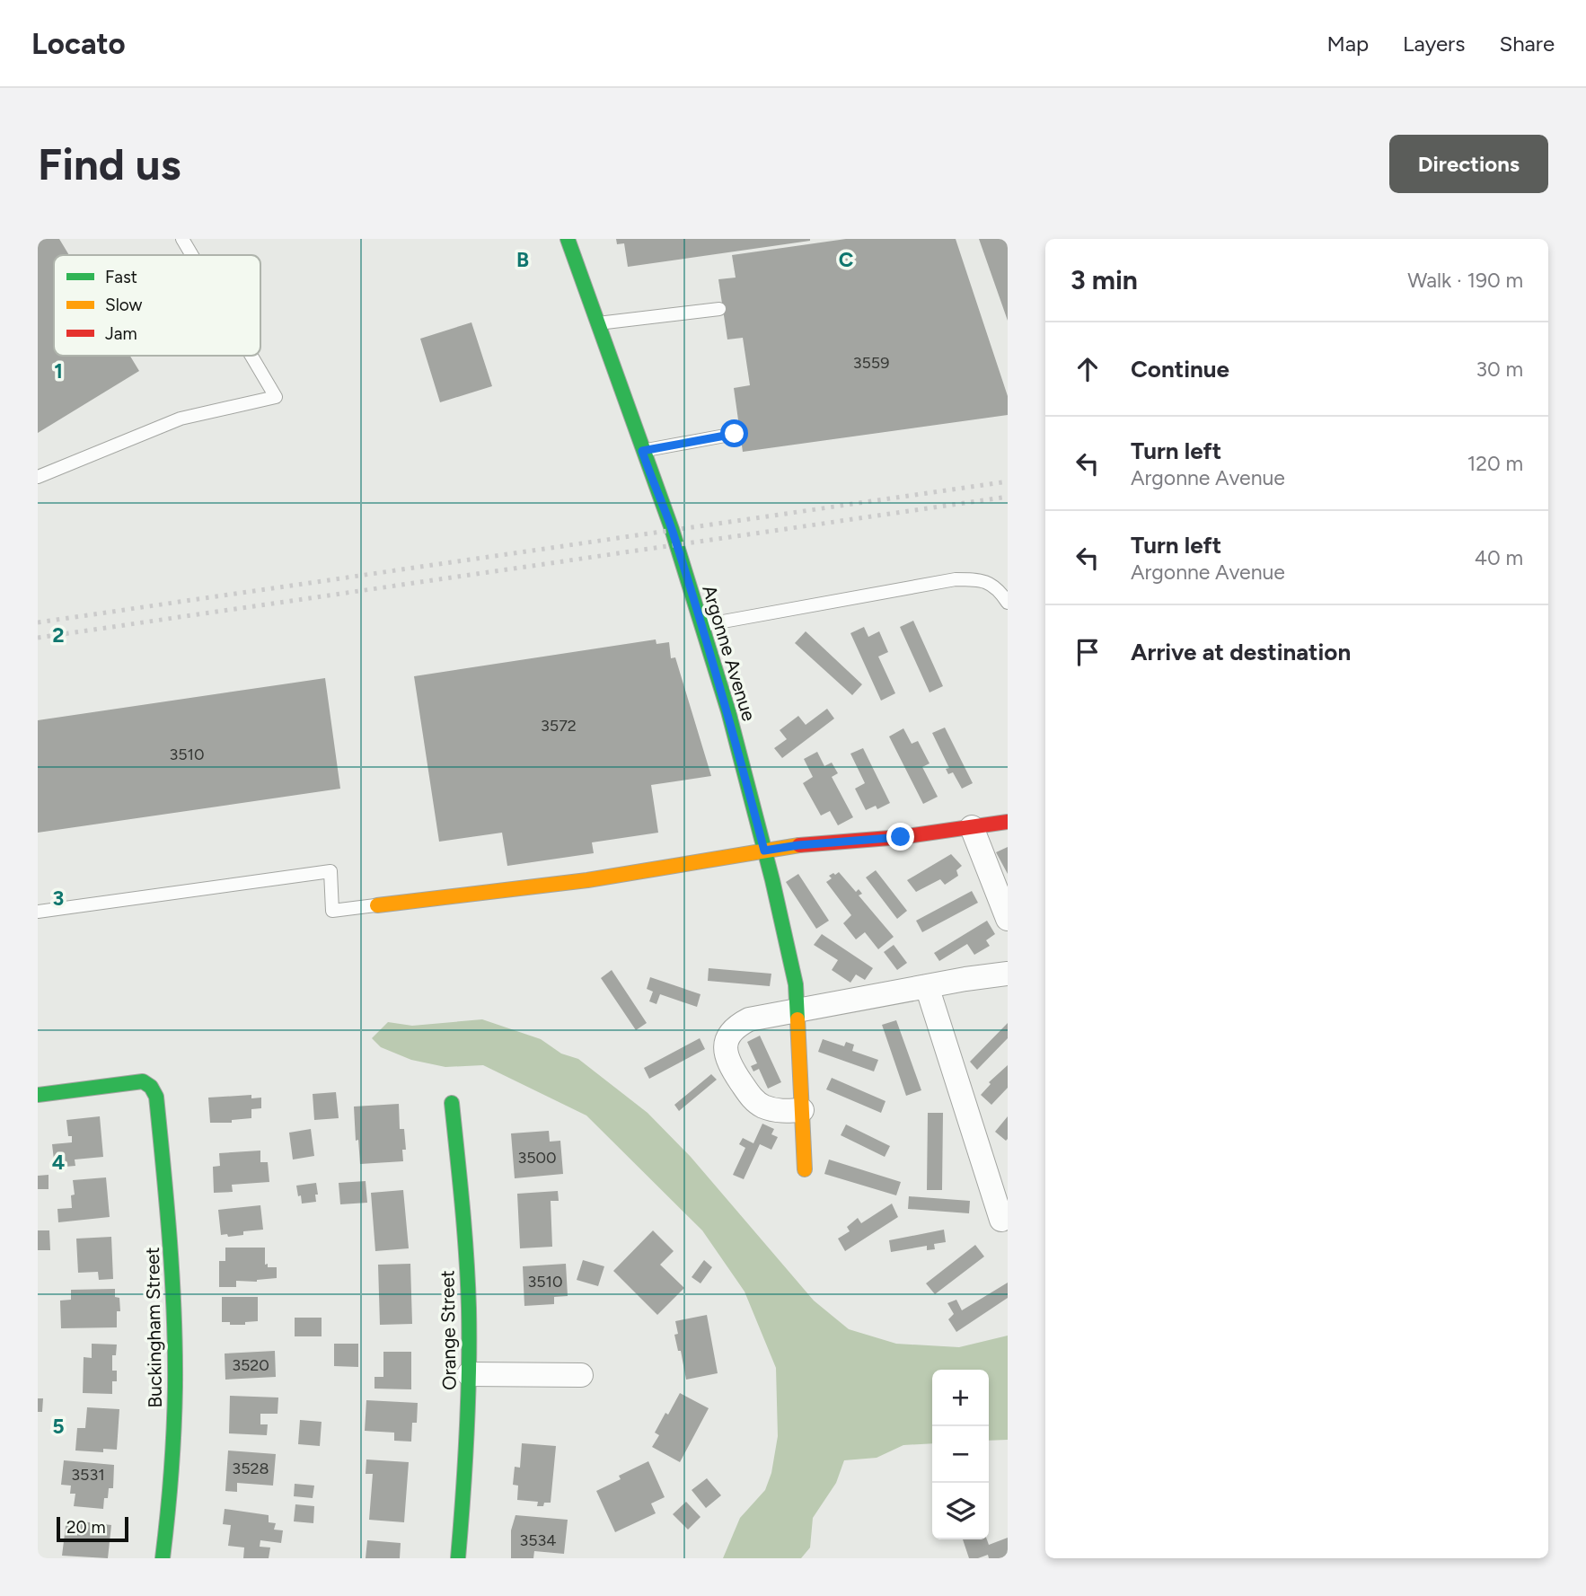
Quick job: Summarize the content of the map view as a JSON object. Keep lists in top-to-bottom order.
{
  "streets": {
    "street": ["Argonne Avenue", "Buckingham Street", "Orange Street"]
  },
  "house_numbers": [
    "3559",
    "3572",
    "3510",
    "3500",
    "3510",
    "3520",
    "3528",
    "3531",
    "3534"
  ],
  "legend": ["Fast", "Slow", "Jam"],
  "scale_bar": "20 m",
  "page": {
    "header": "Locato",
    "nav": ["Map", "Layers", "Share"],
    "buttons": "Directions",
    "title": "Find us",
    "heading": ["3 min", "Walk · 190 m"],
    "list": [
      ["Continue", "30 m"],
      ["Turn left", "Argonne Avenue", "120 m"],
      ["Turn left", "Argonne Avenue", "40 m"],
      "Arrive at destination"
    ],
    "map_buttons": ["+", "−"],
    "scale": "20 m"
  },
  "grid": {
    "columns": ["B", "C"],
    "rows": [
      "1",
      "2",
      "3",
      "4",
      "5"
    ]
  }
}
